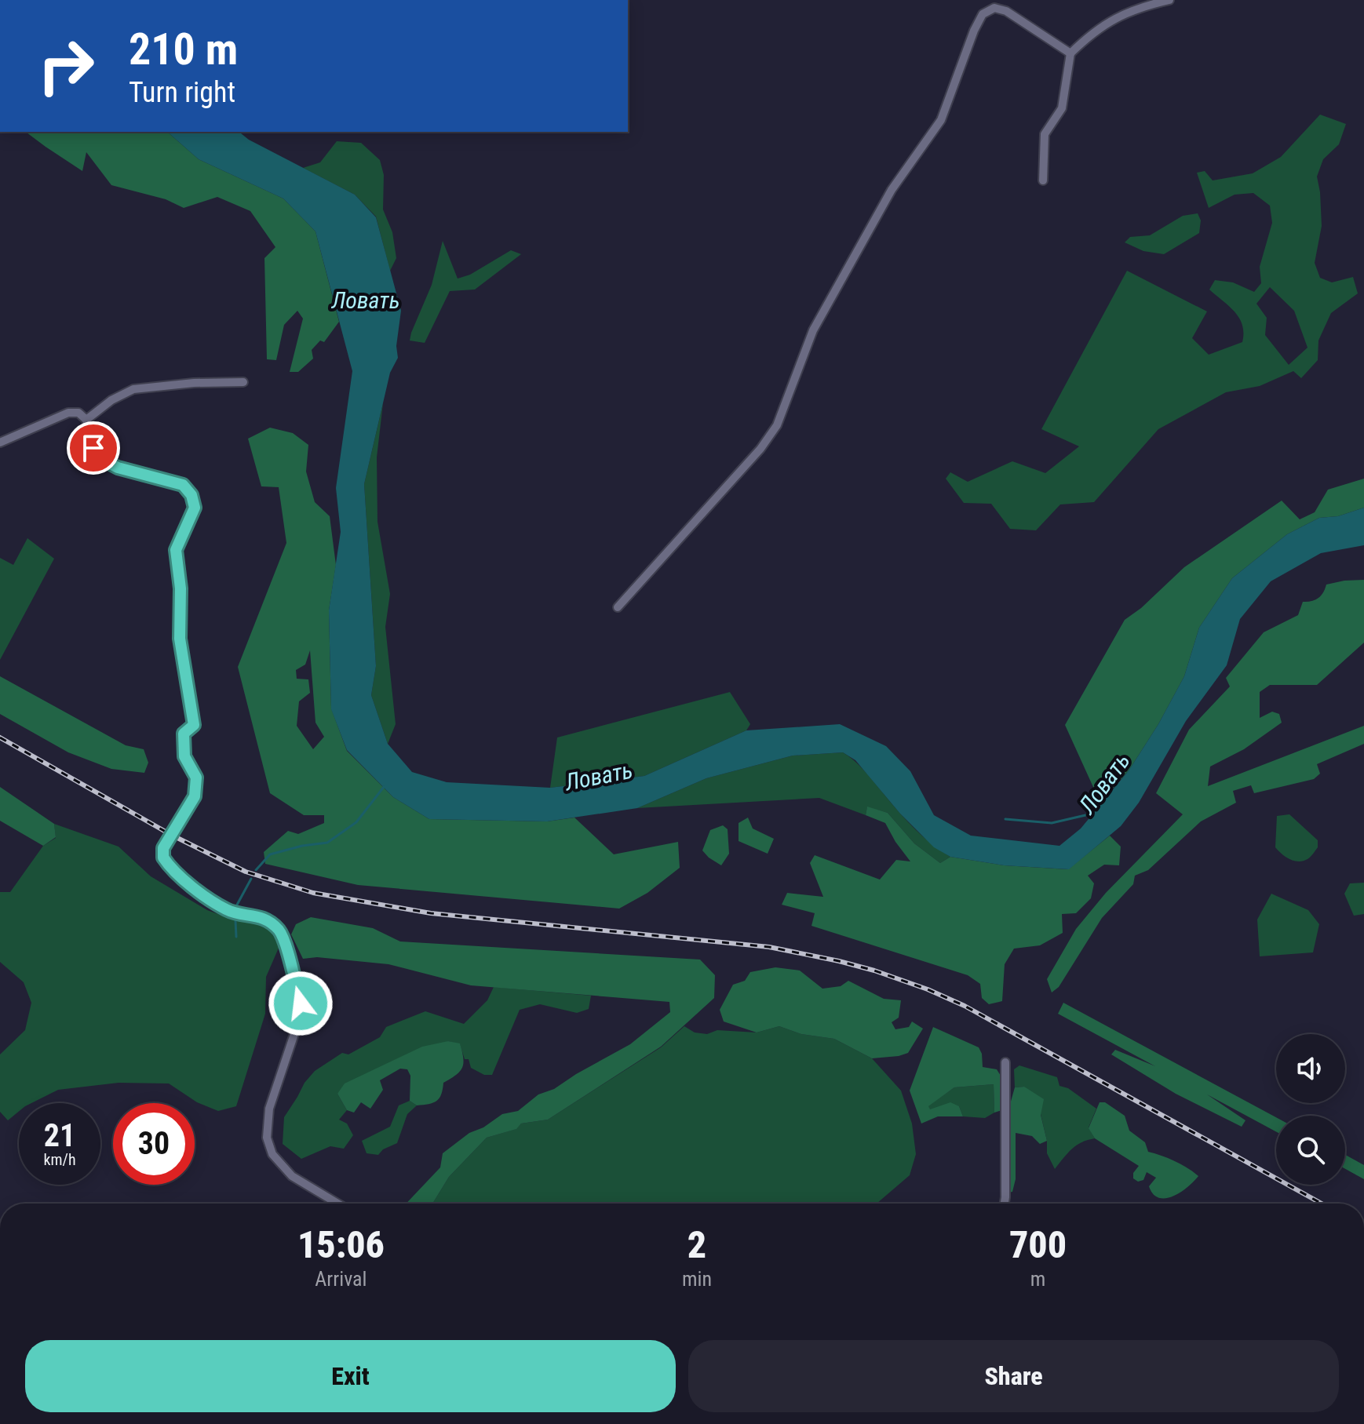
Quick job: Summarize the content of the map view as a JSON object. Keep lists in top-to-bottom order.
{
  "water": ["Ловать"],
  "page": {
    "turn": ["210 m", "Turn right"],
    "speed": "21 km/h",
    "limit": "30",
    "eta": [
      "15:06",
      "Arrival",
      "2",
      "min",
      "700",
      "m"
    ],
    "buttons": ["Exit", "Share"]
  }
}
